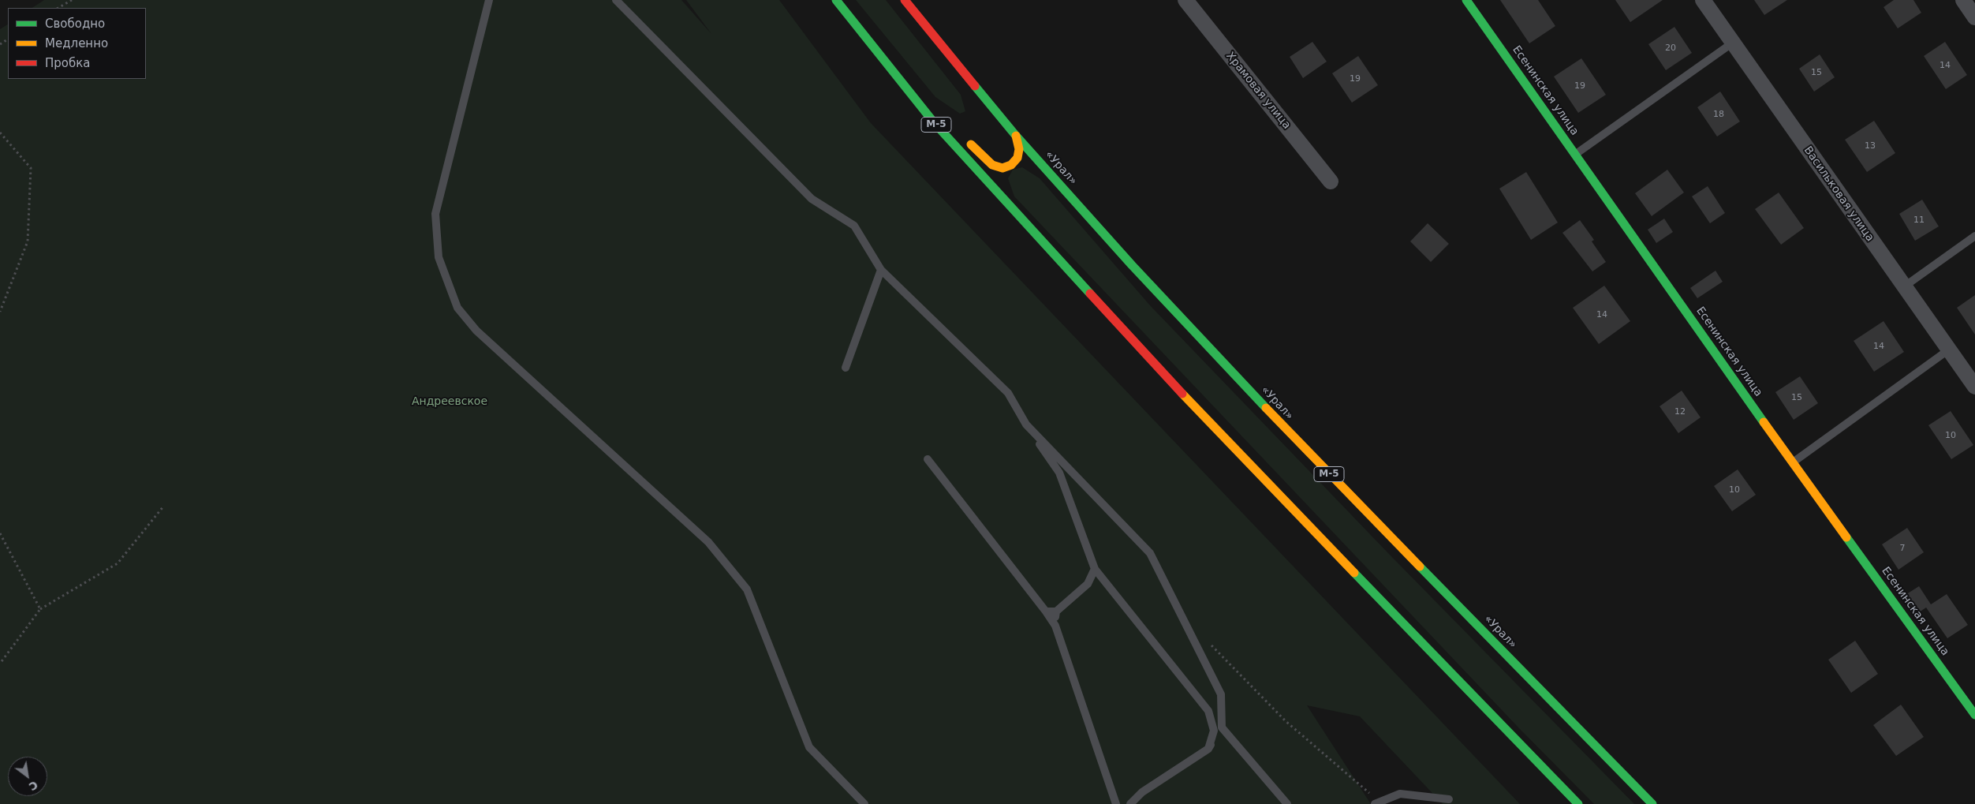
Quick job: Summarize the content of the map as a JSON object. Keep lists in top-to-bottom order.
{
  "streets": {
    "main road": ["Есенинская улица", "М-5", "«Урал»"],
    "street": ["Храмовая улица", "Васильковая улица"]
  },
  "parks": ["Андреевское"],
  "house_numbers": [
    "20",
    "14",
    "15",
    "19",
    "19",
    "18",
    "13",
    "11",
    "14",
    "14",
    "15",
    "12",
    "10",
    "10",
    "7"
  ],
  "legend": ["Свободно", "Медленно", "Пробка"],
  "north": "bottom right"
}
